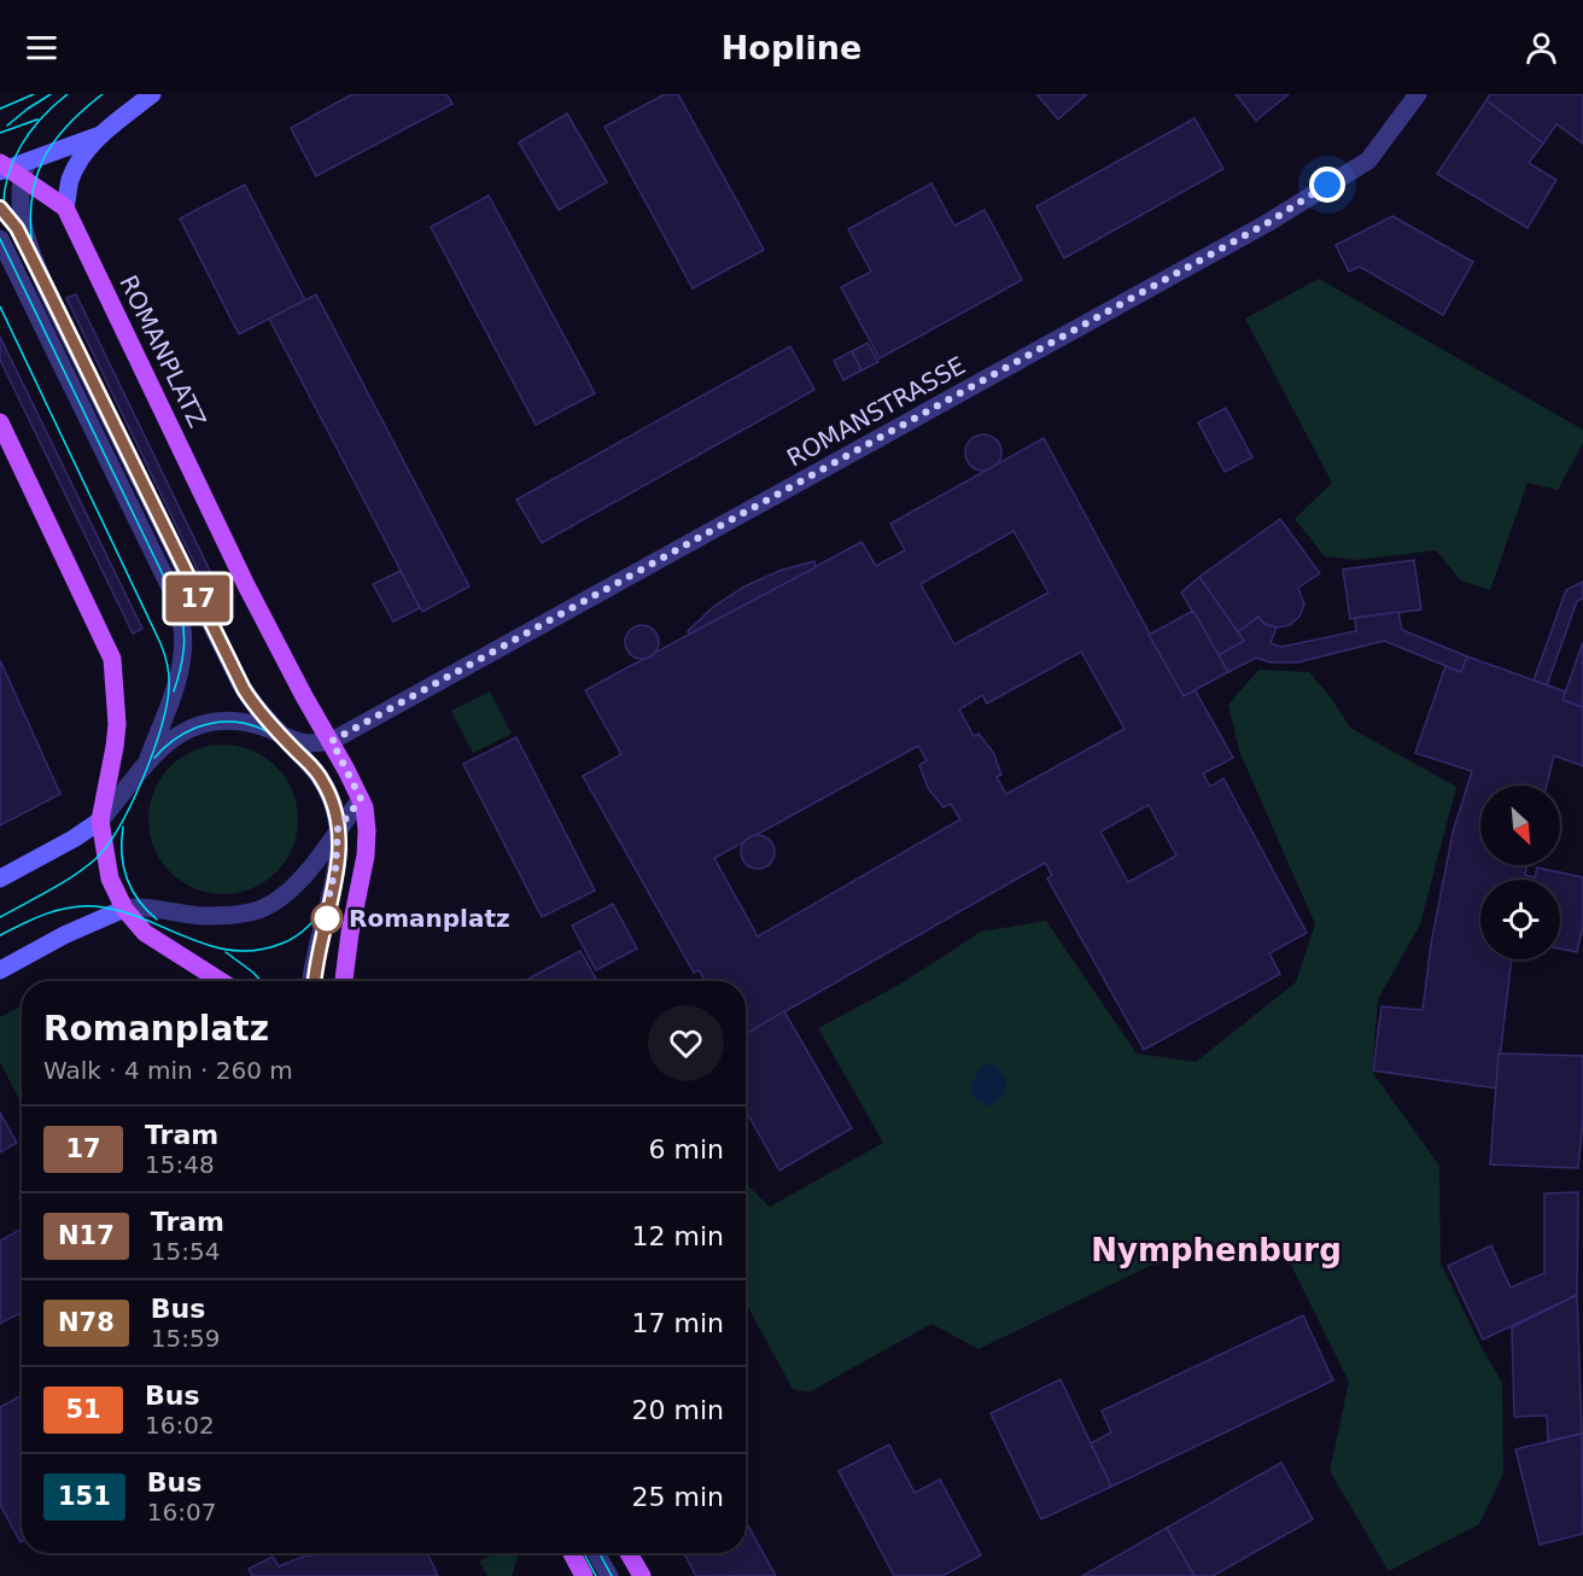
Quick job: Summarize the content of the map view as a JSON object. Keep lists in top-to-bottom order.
{
  "streets": {
    "main road": ["ROMANPLATZ"],
    "street": ["ROMANSTRASSE"]
  },
  "crossings": [
    ["ROMANPLATZ", "ROMANSTRASSE"]
  ],
  "districts": ["Nymphenburg"],
  "places": ["Romanplatz"],
  "lines": ["tram line 17"],
  "north": "bottom right",
  "page": {
    "header": "Hopline",
    "on_map": "17",
    "heading": ["Romanplatz", "Walk · 4 min · 260 m"],
    "list": [
      {
        "mark": "17",
        "name": "Tram",
        "note": "15:48",
        "value": "6 min"
      },
      {
        "mark": "N17",
        "name": "Tram",
        "note": "15:54",
        "value": "12 min"
      },
      {
        "mark": "N78",
        "name": "Bus",
        "note": "15:59",
        "value": "17 min"
      },
      {
        "mark": "51",
        "name": "Bus",
        "note": "16:02",
        "value": "20 min"
      },
      {
        "mark": "151",
        "name": "Bus",
        "note": "16:07",
        "value": "25 min"
      }
    ]
  }
}
